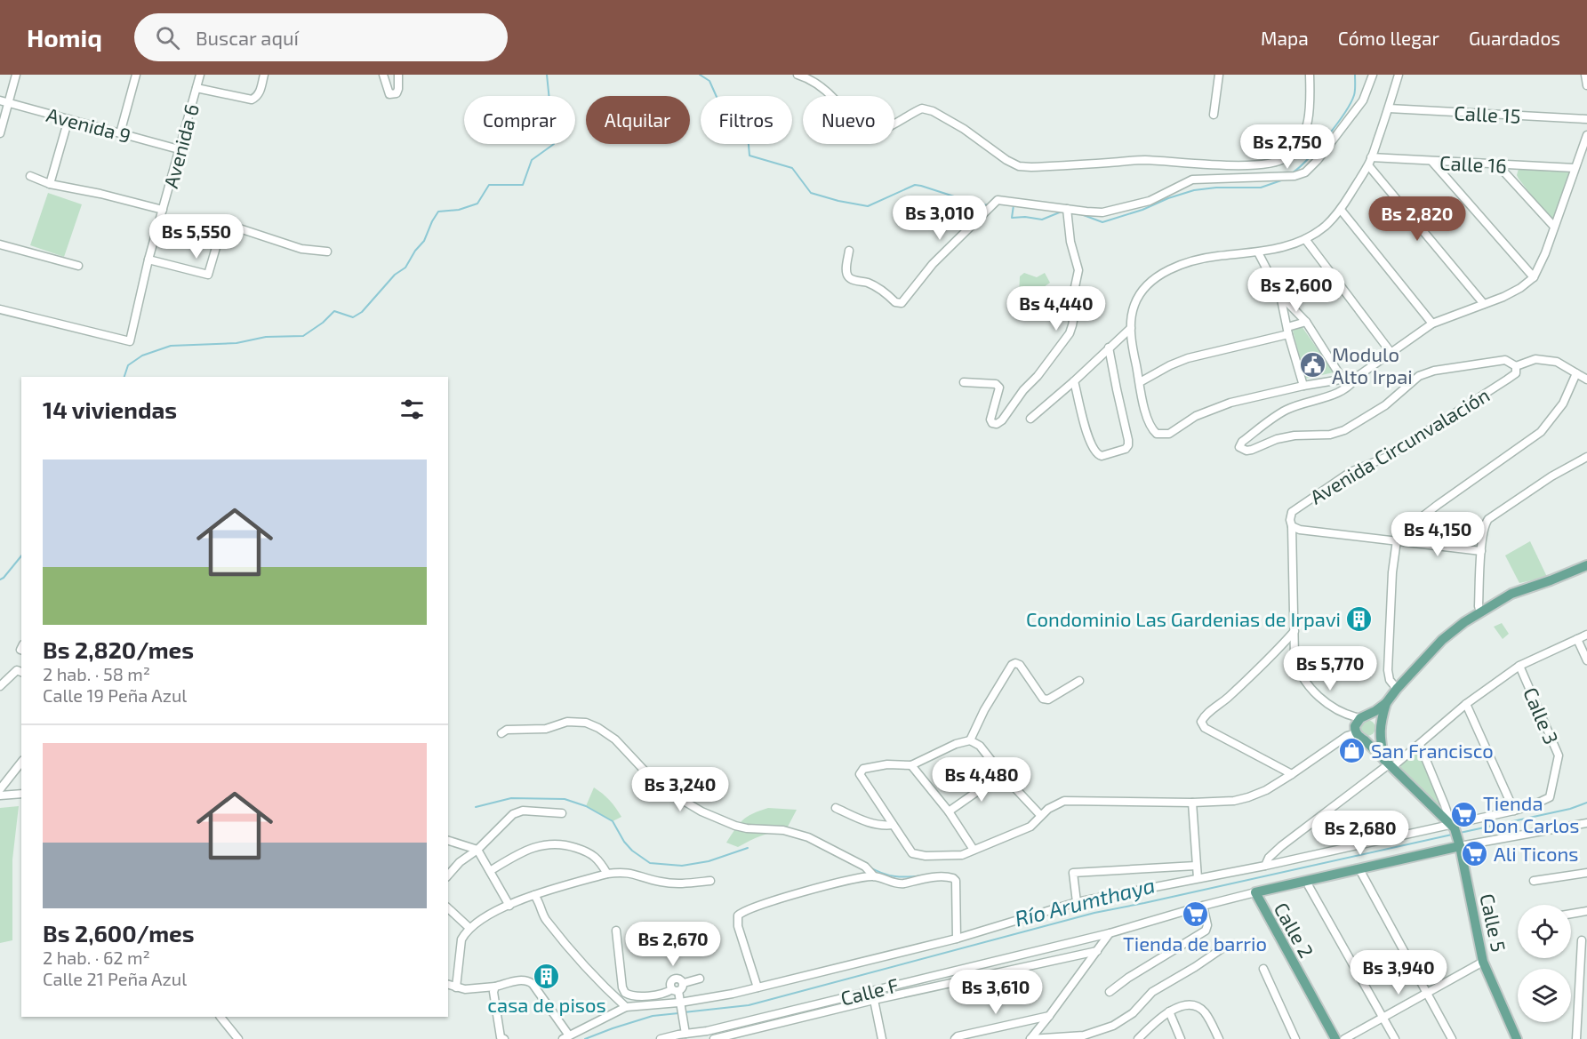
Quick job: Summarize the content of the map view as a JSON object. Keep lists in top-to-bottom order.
{
  "streets": {
    "main road": ["Calle 5", "Calle 2"],
    "street": [
      "Calle 15",
      "Avenida 9",
      "Avenida 6",
      "Calle 16",
      "Avenida Circunvalación",
      "Calle 3",
      "Calle F"
    ]
  },
  "crossings": [
    ["Avenida 9", "Avenida 6"],
    ["Calle 2", "Calle F"]
  ],
  "water": ["Río Arumthaya"],
  "places": {
    "public building": ["Modulo Alto Irpai"],
    "building": ["Condominio Las Gardenias de Irpavi", "casa de pisos"],
    "shop": ["San Francisco"],
    "supermarket": ["Tienda Don Carlos", "Ali Ticons", "Tienda de barrio"]
  },
  "page": {
    "header": "Homiq",
    "search": "Buscar aquí",
    "nav": ["Mapa", "Cómo llegar", "Guardados"],
    "chip": [
      "Comprar",
      "Alquilar",
      "Filtros",
      "Nuevo"
    ],
    "price": [
      "Bs 2,750",
      "Bs 3,010",
      "Bs 2,820",
      "Bs 5,550",
      "Bs 2,600",
      "Bs 4,440",
      "Bs 4,150",
      "Bs 5,770",
      "Bs 4,480",
      "Bs 3,240",
      "Bs 2,680",
      "Bs 2,670",
      "Bs 3,940",
      "Bs 3,610"
    ],
    "heading": "14 viviendas",
    "list": [
      {
        "name": "Bs 2,820/mes",
        "note": "2 hab. · 58 m² · Calle 19 Peña Azul"
      },
      {
        "name": "Bs 2,600/mes",
        "note": "2 hab. · 62 m² · Calle 21 Peña Azul"
      }
    ]
  }
}
